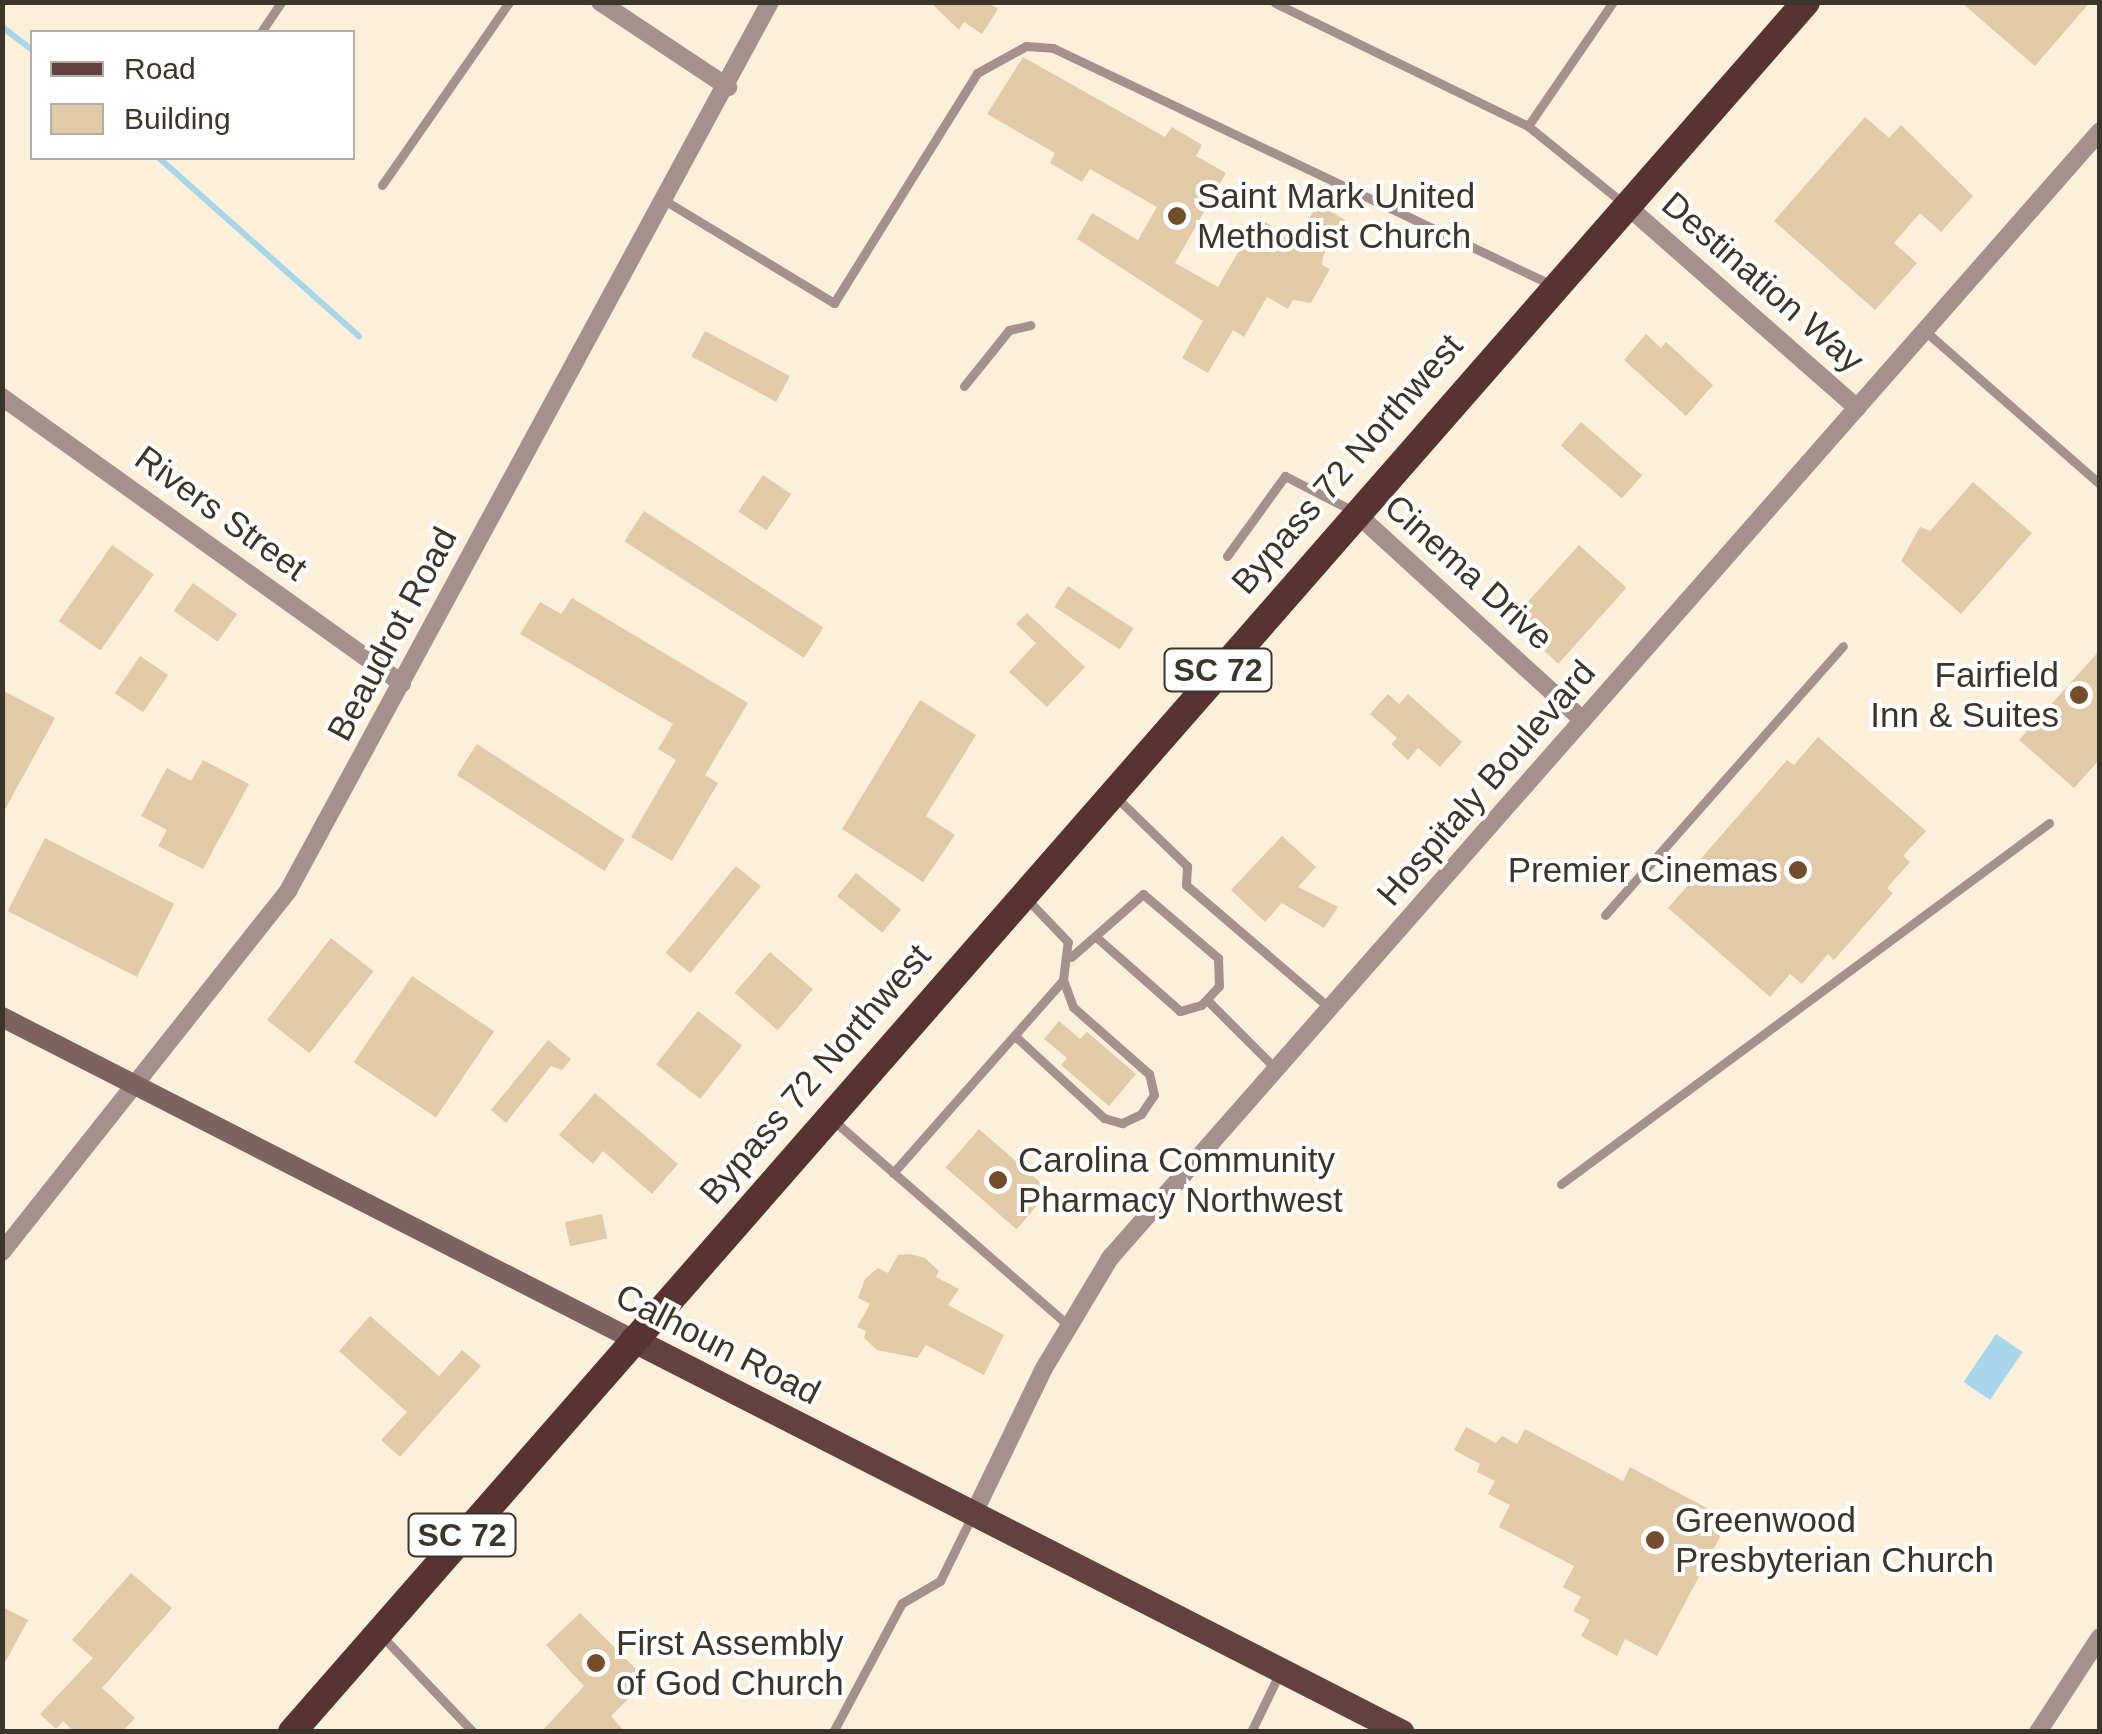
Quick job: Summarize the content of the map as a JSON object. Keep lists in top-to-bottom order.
{
  "streets": {
    "highway": ["Bypass 72 Northwest", "SC 72"],
    "main road": ["Calhoun Road"],
    "street": [
      "Destination Way",
      "Rivers Street",
      "Cinema Drive",
      "Beaudrot Road",
      "Hospitaly Boulevard"
    ]
  },
  "crossings": [
    ["Destination Way", "Bypass 72 Northwest"],
    ["Destination Way", "Hospitaly Boulevard"],
    ["Bypass 72 Northwest", "Cinema Drive"],
    ["Bypass 72 Northwest", "SC 72"],
    ["Bypass 72 Northwest", "Calhoun Road"],
    ["Rivers Street", "Beaudrot Road"],
    ["Cinema Drive", "Hospitaly Boulevard"],
    ["Beaudrot Road", "Calhoun Road"],
    ["SC 72", "Calhoun Road"],
    ["Hospitaly Boulevard", "Calhoun Road"]
  ],
  "places": [
    "Saint Mark United Methodist Church",
    "Fairfield Inn & Suites",
    "Premier Cinemas",
    "Carolina Community Pharmacy Northwest",
    "Greenwood Presbyterian Church",
    "First Assembly of God Church"
  ],
  "legend": ["Road", "Building"]
}
